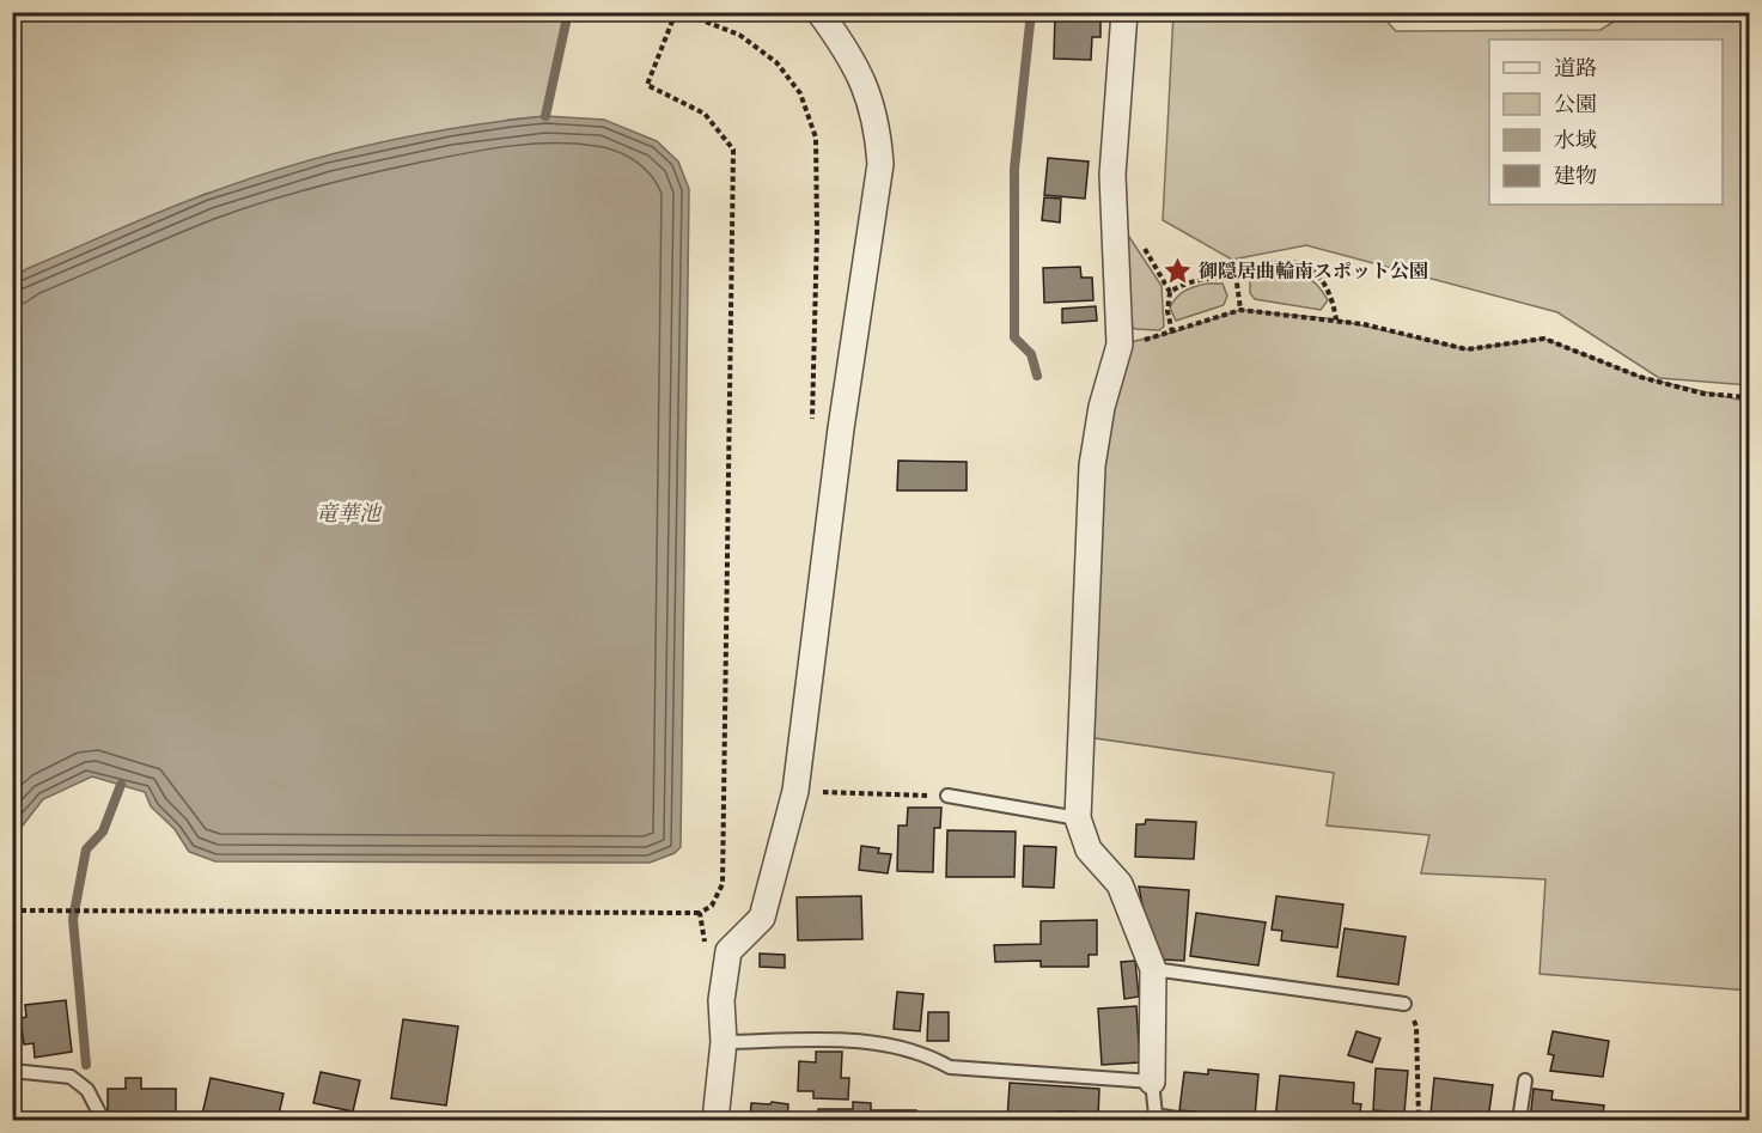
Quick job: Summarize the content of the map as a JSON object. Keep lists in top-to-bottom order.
{
  "water": ["竜華池"],
  "places": {
    "place": ["御隠居曲輪南スポット公園"]
  },
  "legend": [
    "道路",
    "公園",
    "水域",
    "建物"
  ]
}
